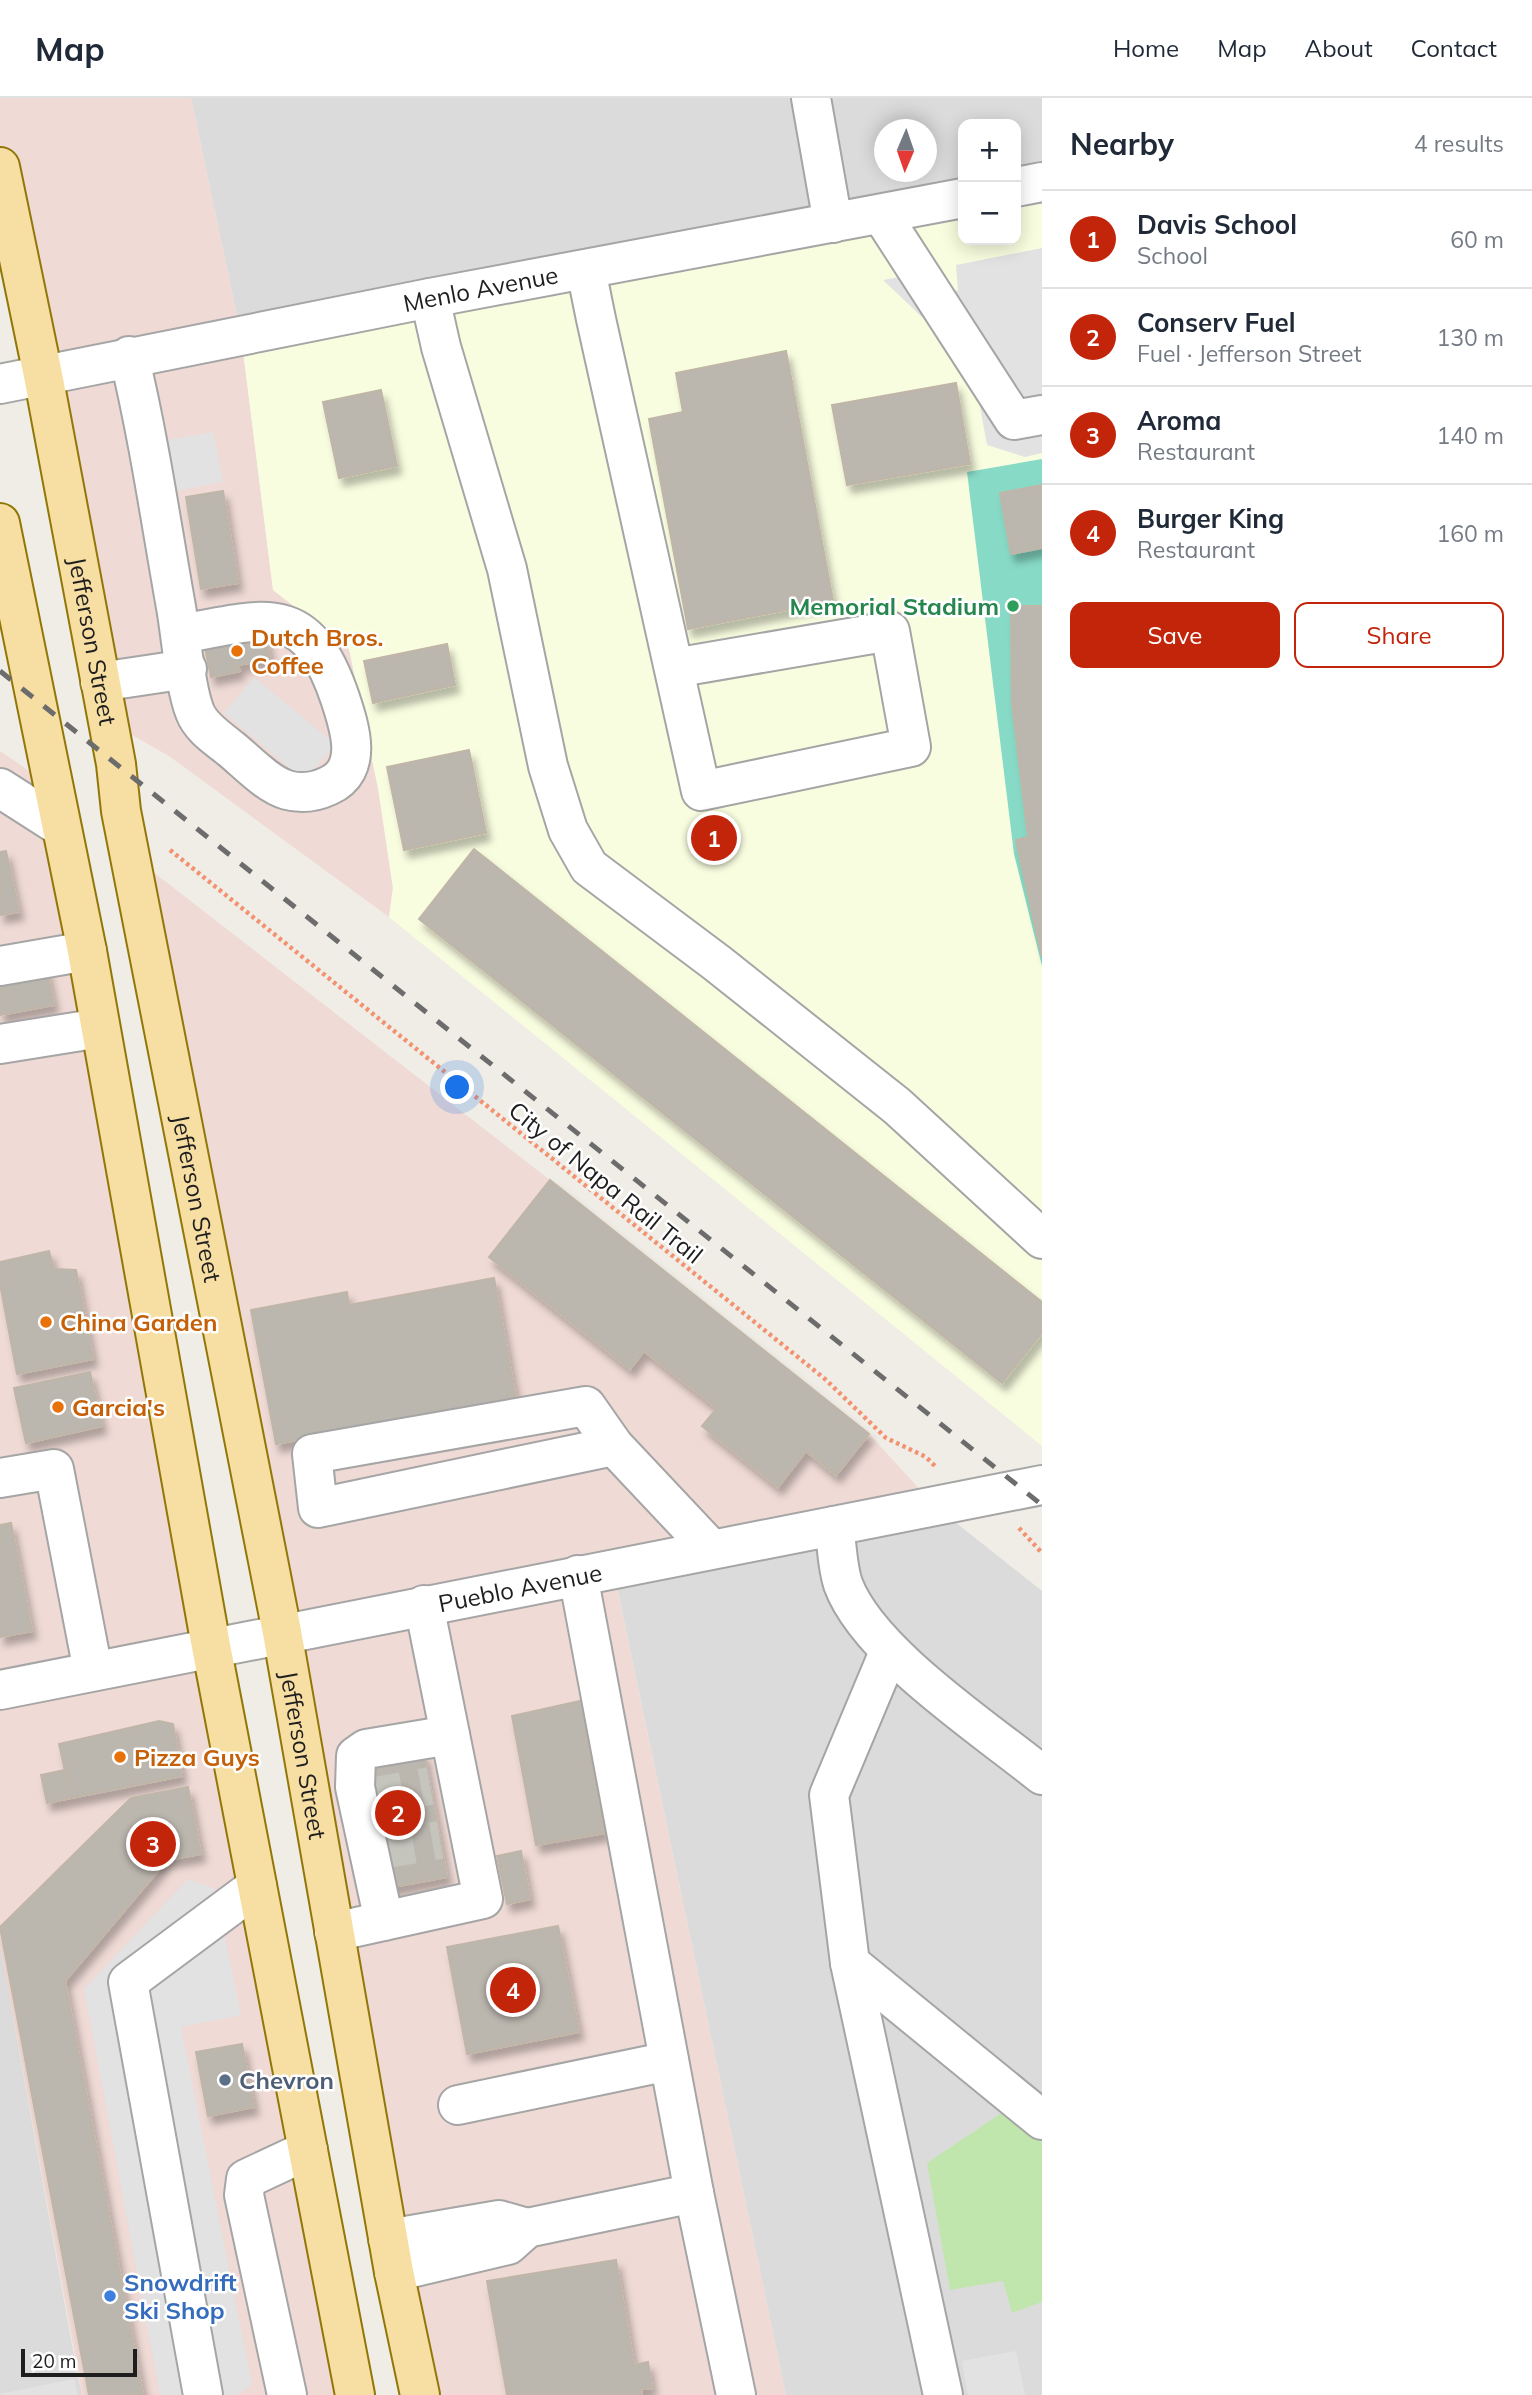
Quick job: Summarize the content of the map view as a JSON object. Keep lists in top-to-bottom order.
{
  "streets": {
    "main road": ["Jefferson Street"],
    "street": ["Menlo Avenue", "Pueblo Avenue"],
    "path": ["City of Napa Rail Trail"]
  },
  "crossings": [
    ["Menlo Avenue", "Jefferson Street"],
    ["Jefferson Street", "Pueblo Avenue"]
  ],
  "places": [
    "Memorial Stadium",
    "Dutch Bros. Coffee",
    "China Garden",
    "Garcia's",
    "Pizza Guys",
    "Chevron",
    "Snowdrift Ski Shop"
  ],
  "scale_bar": "20 m",
  "north": "bottom",
  "page": {
    "header": "Map",
    "nav": [
      "Home",
      "Map",
      "About",
      "Contact"
    ],
    "heading": ["Nearby", "4 results"],
    "map_buttons": ["+", "−"],
    "list": [
      {
        "mark": "1",
        "name": "Davis School",
        "note": "School",
        "value": "60 m"
      },
      {
        "mark": "2",
        "name": "Conserv Fuel",
        "note": "Fuel · Jefferson Street",
        "value": "130 m"
      },
      {
        "mark": "3",
        "name": "Aroma",
        "note": "Restaurant",
        "value": "140 m"
      },
      {
        "mark": "4",
        "name": "Burger King",
        "note": "Restaurant",
        "value": "160 m"
      }
    ],
    "buttons": ["Save", "Share"],
    "pins": [
      "1",
      "2",
      "3",
      "4"
    ],
    "scale": "20 m"
  }
}
